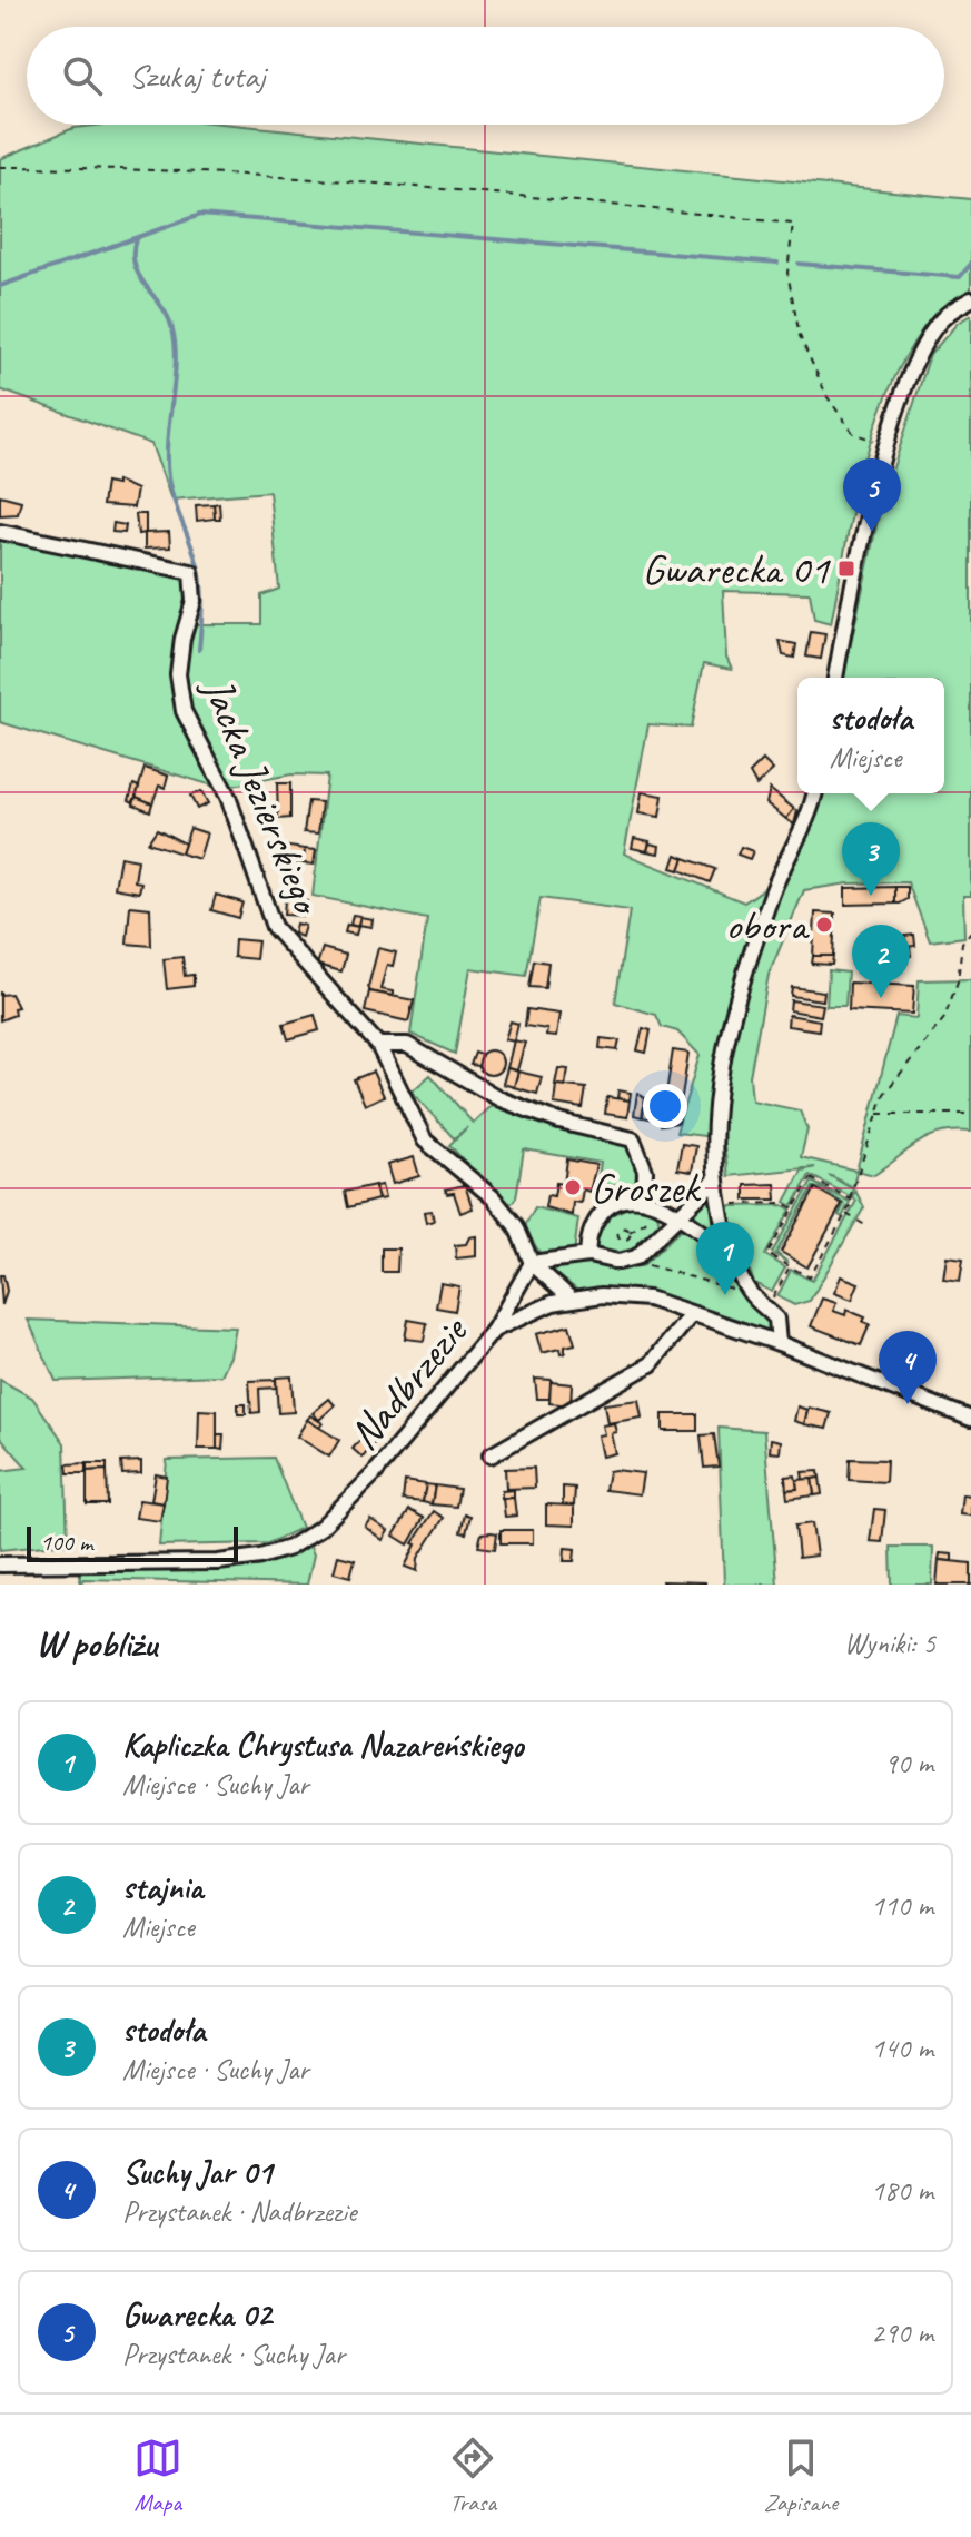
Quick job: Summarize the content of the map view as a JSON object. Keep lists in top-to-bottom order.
{
  "streets": {
    "street": ["Jacka Jezierskiego", "Nadbrzezie"]
  },
  "places": {
    "transit": ["Gwarecka 01"],
    "other": ["obora", "Groszek"]
  },
  "scale_bar": "100 m",
  "page": {
    "search": "Szukaj tutaj",
    "pins": [
      "5",
      "3",
      "2",
      "1",
      "4"
    ],
    "popup": ["stodoła", "Miejsce"],
    "scale": "100 m",
    "heading": ["W pobliżu", "Wyniki: 5"],
    "list": [
      {
        "mark": "1",
        "name": "Kapliczka Chrystusa Nazareńskiego",
        "note": "Miejsce · Suchy Jar",
        "value": "90 m"
      },
      {
        "mark": "2",
        "name": "stajnia",
        "note": "Miejsce",
        "value": "110 m"
      },
      {
        "mark": "3",
        "name": "stodoła",
        "note": "Miejsce · Suchy Jar",
        "value": "140 m"
      },
      {
        "mark": "4",
        "name": "Suchy Jar 01",
        "note": "Przystanek · Nadbrzezie",
        "value": "180 m"
      },
      {
        "mark": "5",
        "name": "Gwarecka 02",
        "note": "Przystanek · Suchy Jar",
        "value": "290 m"
      }
    ],
    "nav": ["Mapa", "Trasa", "Zapisane"]
  }
}
